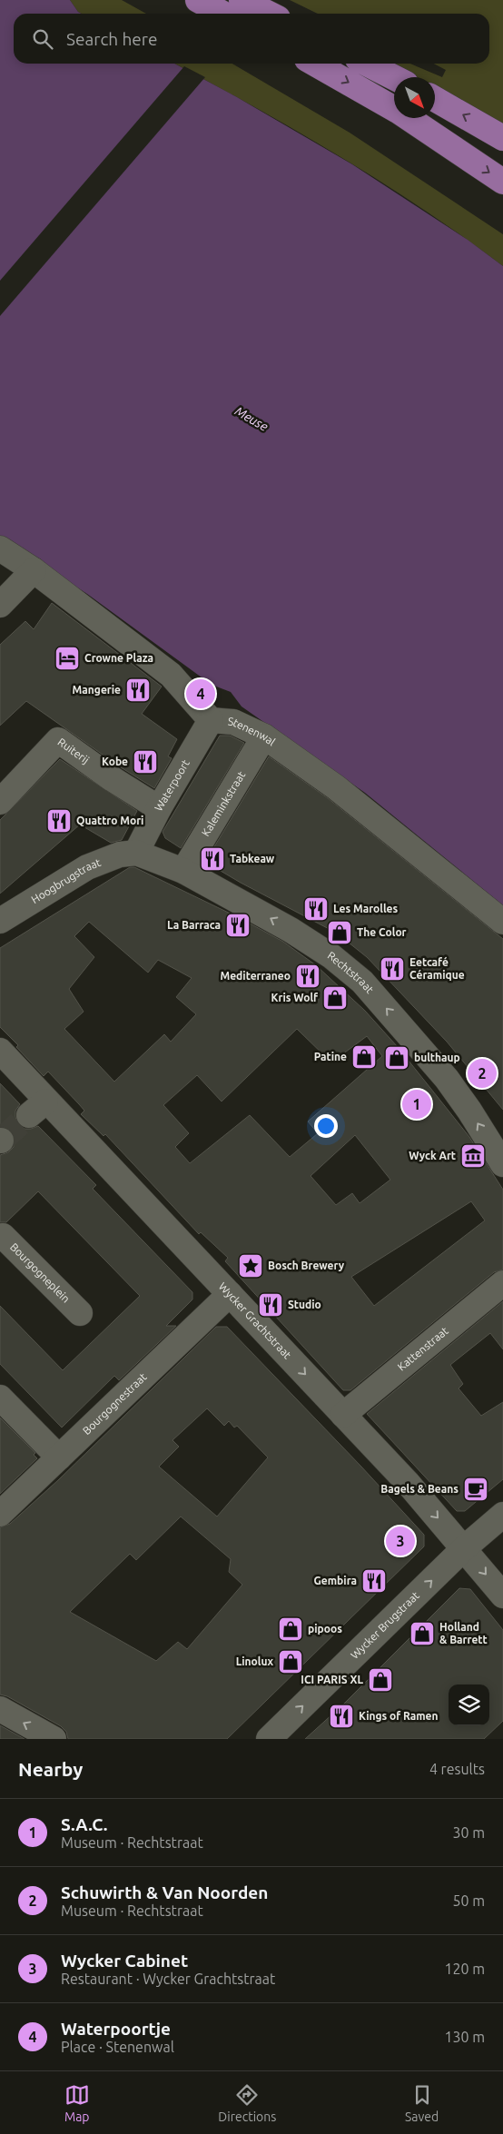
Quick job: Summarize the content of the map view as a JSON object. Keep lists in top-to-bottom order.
{
  "streets": {
    "street": [
      "Stenenwal",
      "Ruiterij",
      "Waterpoort",
      "Kaleminkstraat",
      "Hoogbrugstraat",
      "Rechtstraat",
      "Bourgogneplein",
      "Wycker Grachtstraat",
      "Kattenstraat",
      "Bourgognestraat",
      "Wycker Brugstraat"
    ]
  },
  "crossings": [
    ["Stenenwal", "Waterpoort"],
    ["Stenenwal", "Kaleminkstraat"],
    ["Ruiterij", "Waterpoort"],
    ["Waterpoort", "Hoogbrugstraat"],
    ["Waterpoort", "Rechtstraat"],
    ["Kaleminkstraat", "Rechtstraat"],
    ["Hoogbrugstraat", "Rechtstraat"],
    ["Wycker Grachtstraat", "Kattenstraat"],
    ["Wycker Grachtstraat", "Bourgognestraat"],
    ["Wycker Grachtstraat", "Wycker Brugstraat"]
  ],
  "one_way": ["Rechtstraat", "Wycker Grachtstraat", "Wycker Brugstraat"],
  "water": ["Meuse"],
  "places": {
    "hotel": ["Crowne Plaza"],
    "restaurant": [
      "Mangerie",
      "Kobe",
      "Quattro Mori",
      "Tabkeaw",
      "Les Marolles",
      "La Barraca",
      "Eetcafé Céramique",
      "Mediterraneo",
      "Studio",
      "Gembira",
      "Kings of Ramen"
    ],
    "shop": [
      "The Color",
      "Kris Wolf",
      "Patine",
      "bulthaup",
      "pipoos",
      "Holland & Barrett",
      "Linolux",
      "ICI PARIS XL"
    ],
    "museum": ["Wyck Art"],
    "place": ["Bosch Brewery"],
    "cafe": ["Bagels & Beans"]
  },
  "north": "bottom right",
  "page": {
    "search": "Search here",
    "pins": [
      "4",
      "2",
      "1",
      "3"
    ],
    "heading": ["Nearby", "4 results"],
    "list": [
      {
        "mark": "1",
        "name": "S.A.C.",
        "note": "Museum · Rechtstraat",
        "value": "30 m"
      },
      {
        "mark": "2",
        "name": "Schuwirth & Van Noorden",
        "note": "Museum · Rechtstraat",
        "value": "50 m"
      },
      {
        "mark": "3",
        "name": "Wycker Cabinet",
        "note": "Restaurant · Wycker Grachtstraat",
        "value": "120 m"
      },
      {
        "mark": "4",
        "name": "Waterpoortje",
        "note": "Place · Stenenwal",
        "value": "130 m"
      }
    ],
    "nav": ["Map", "Directions", "Saved"]
  }
}
